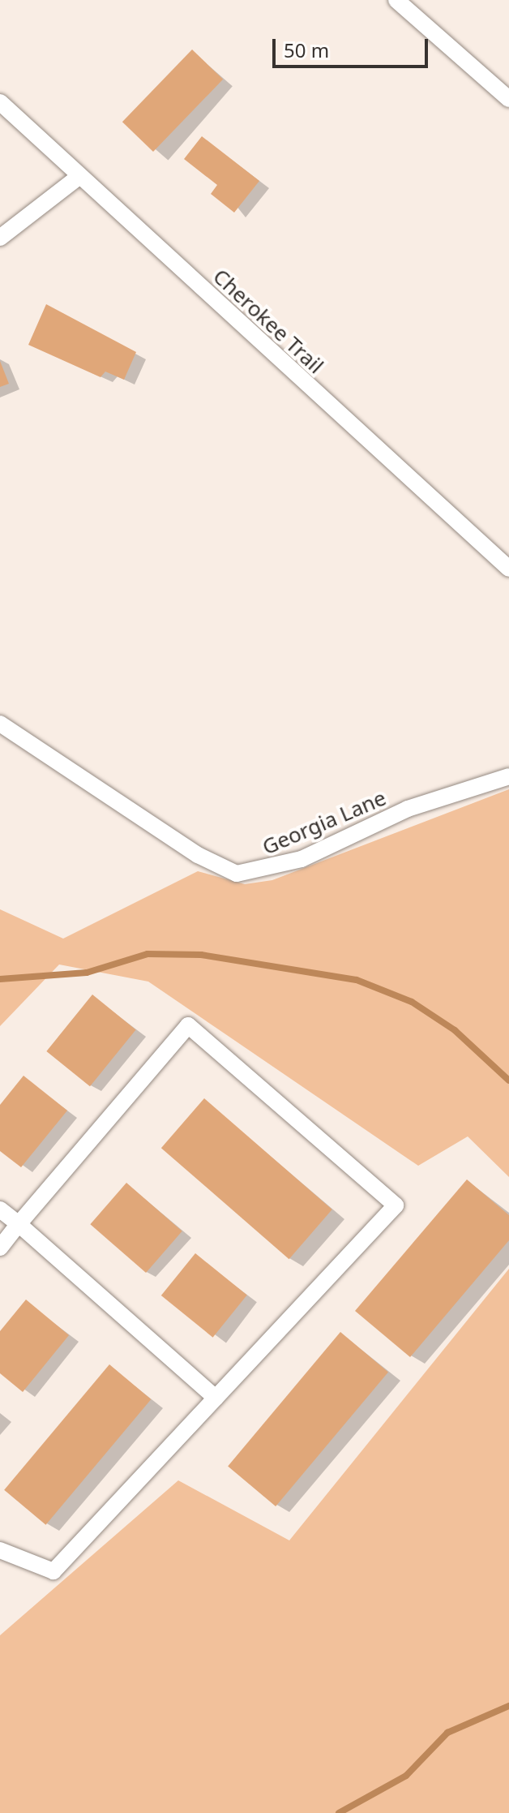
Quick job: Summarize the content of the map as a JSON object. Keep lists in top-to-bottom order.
{
  "streets": {
    "street": ["Cherokee Trail", "Georgia Lane"]
  },
  "scale_bar": "50 m"
}
